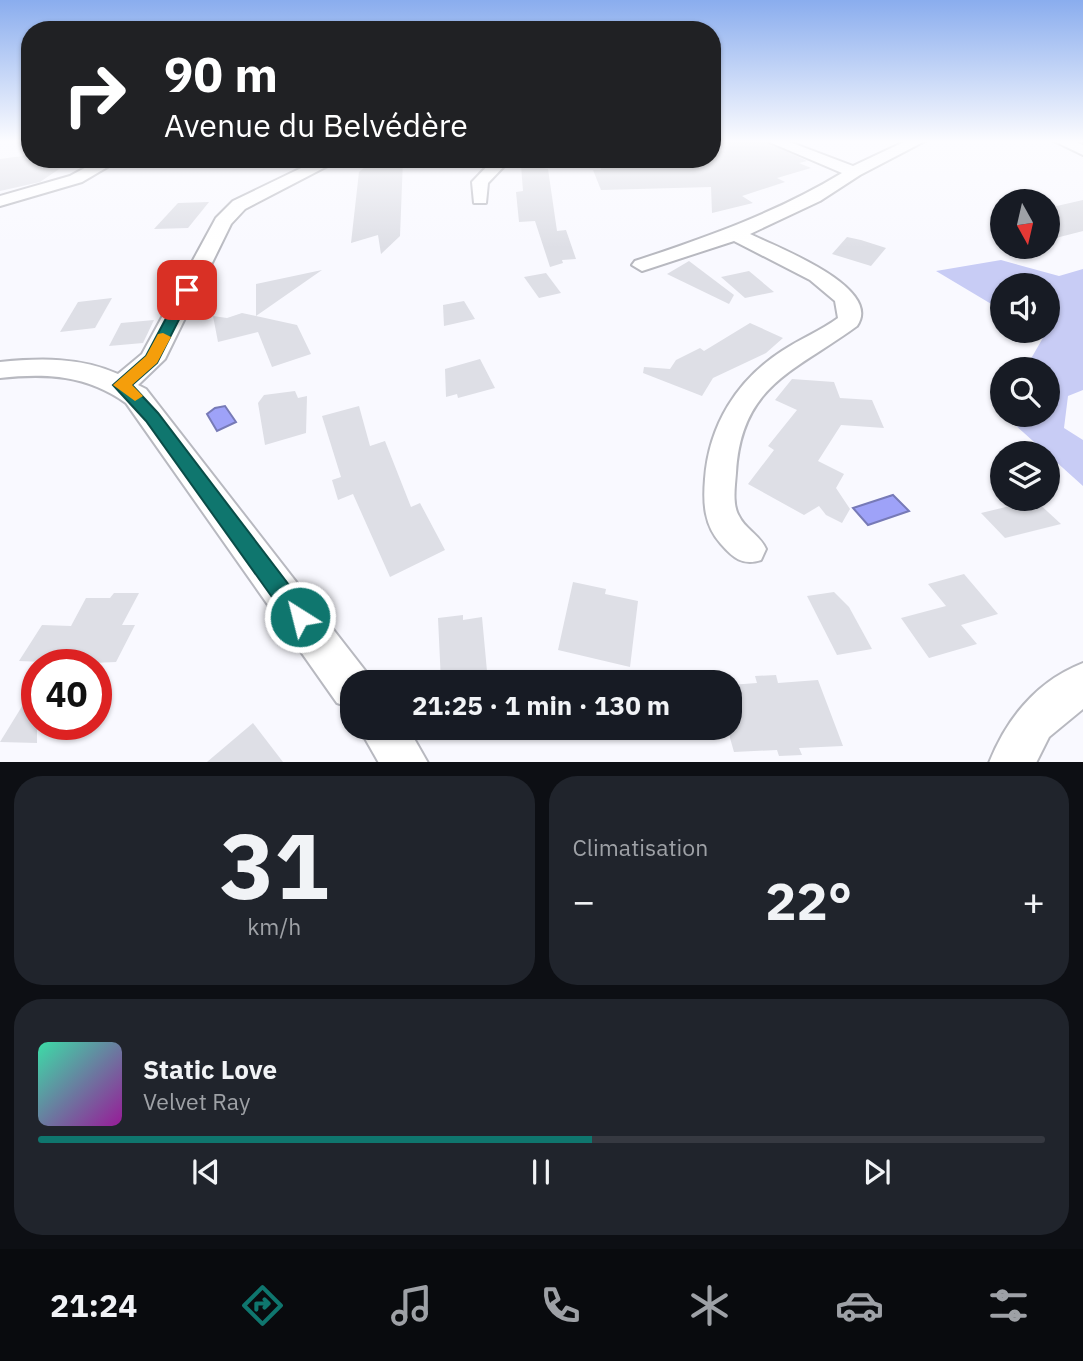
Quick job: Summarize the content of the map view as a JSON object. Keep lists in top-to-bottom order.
{
  "north": "bottom",
  "page": {
    "turn": ["90 m", "Avenue du Belvédère"],
    "limit": "40",
    "trip": "21:25 · 1 min · 130 m",
    "tile": [
      ["31", "km/h"],
      "Climatisation"
    ],
    "heat": ["−", "22°", "+"],
    "song": ["Static Love", "Velvet Ray"],
    "tabs": "21:24"
  }
}
